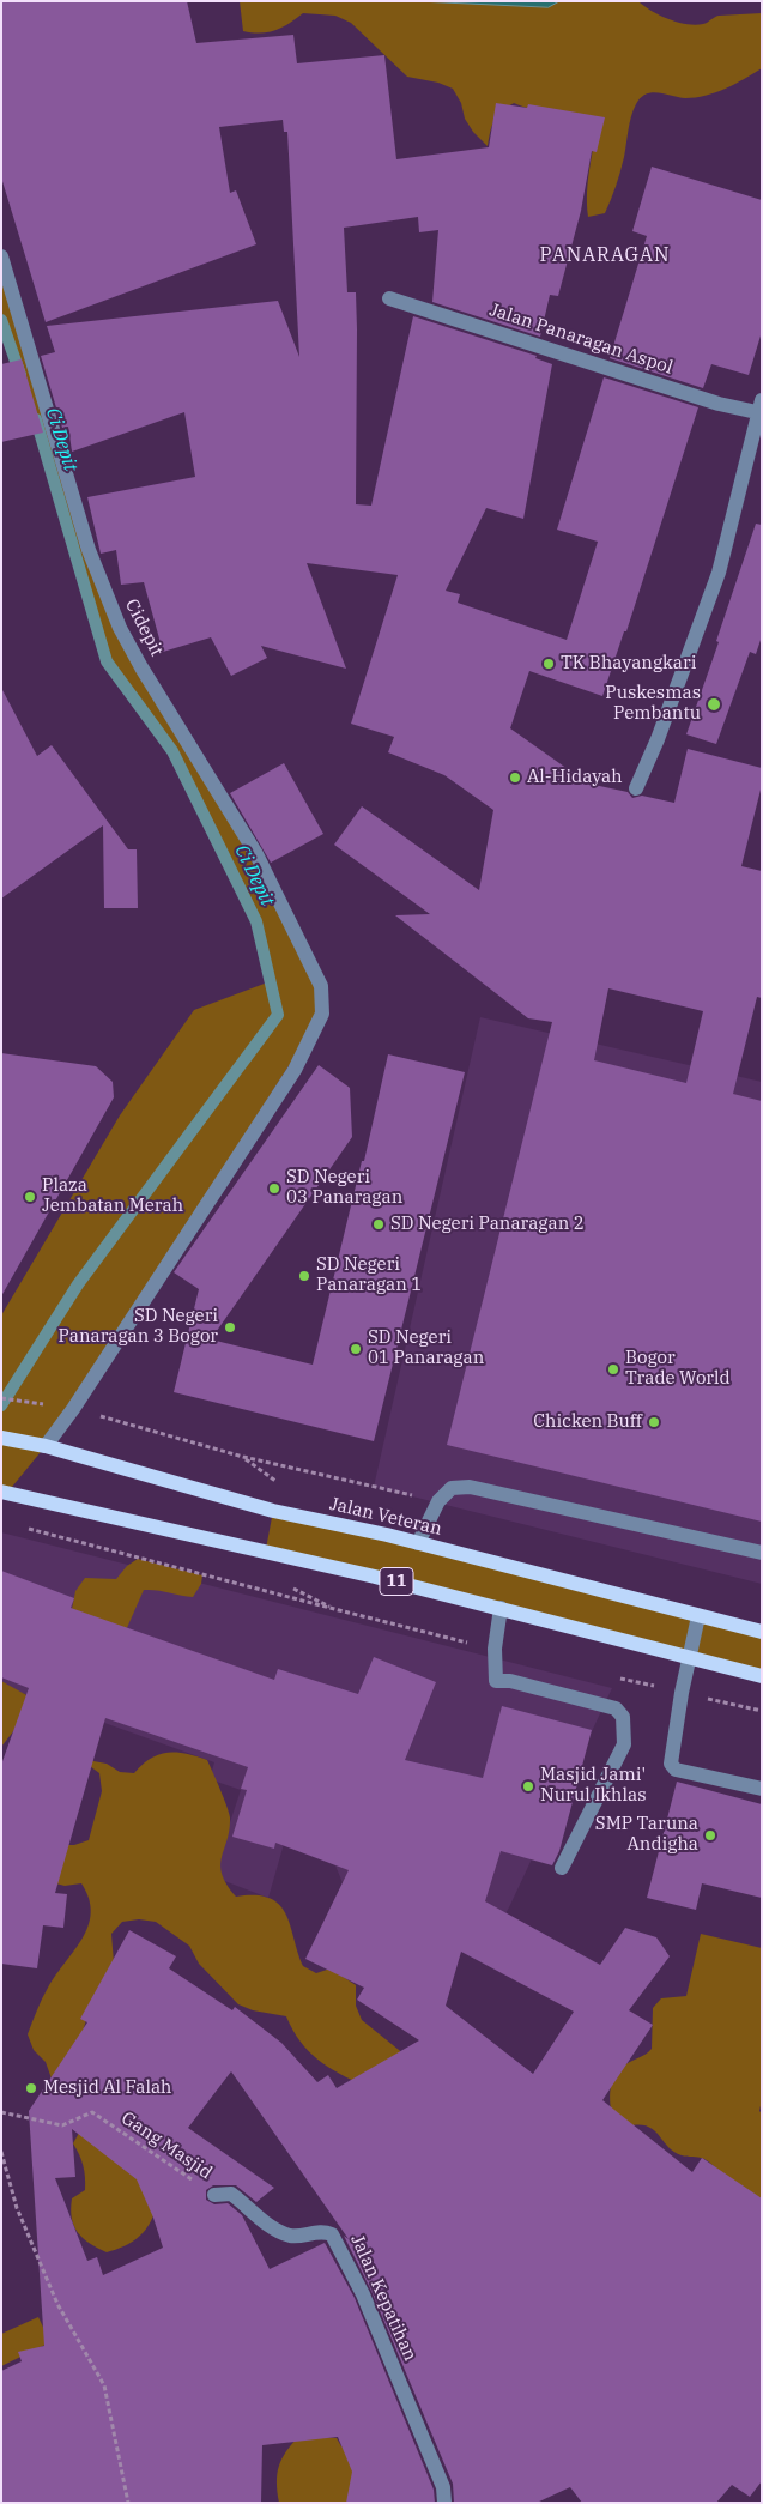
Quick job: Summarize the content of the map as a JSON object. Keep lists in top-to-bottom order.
{
  "streets": {
    "main road": ["Jalan Veteran", "11"],
    "street": ["Jalan Panaragan Aspol", "Cidepit", "Jalan Kepatihan"],
    "path": ["Gang Masjid"]
  },
  "crossings": [
    ["Cidepit", "Jalan Veteran"],
    ["Gang Masjid", "Jalan Kepatihan"]
  ],
  "districts": ["PANARAGAN"],
  "water": ["Ci Depit"],
  "places": [
    "TK Bhayangkari",
    "Puskesmas Pembantu",
    "Al-Hidayah",
    "SD Negeri 03 Panaragan",
    "Plaza Jembatan Merah",
    "SD Negeri Panaragan 2",
    "SD Negeri Panaragan 1",
    "SD Negeri Panaragan 3 Bogor",
    "SD Negeri 01 Panaragan",
    "Bogor Trade World",
    "Chicken Buff",
    "Masjid Jami' Nurul Ikhlas",
    "SMP Taruna Andigha",
    "Mesjid Al Falah"
  ]
}
